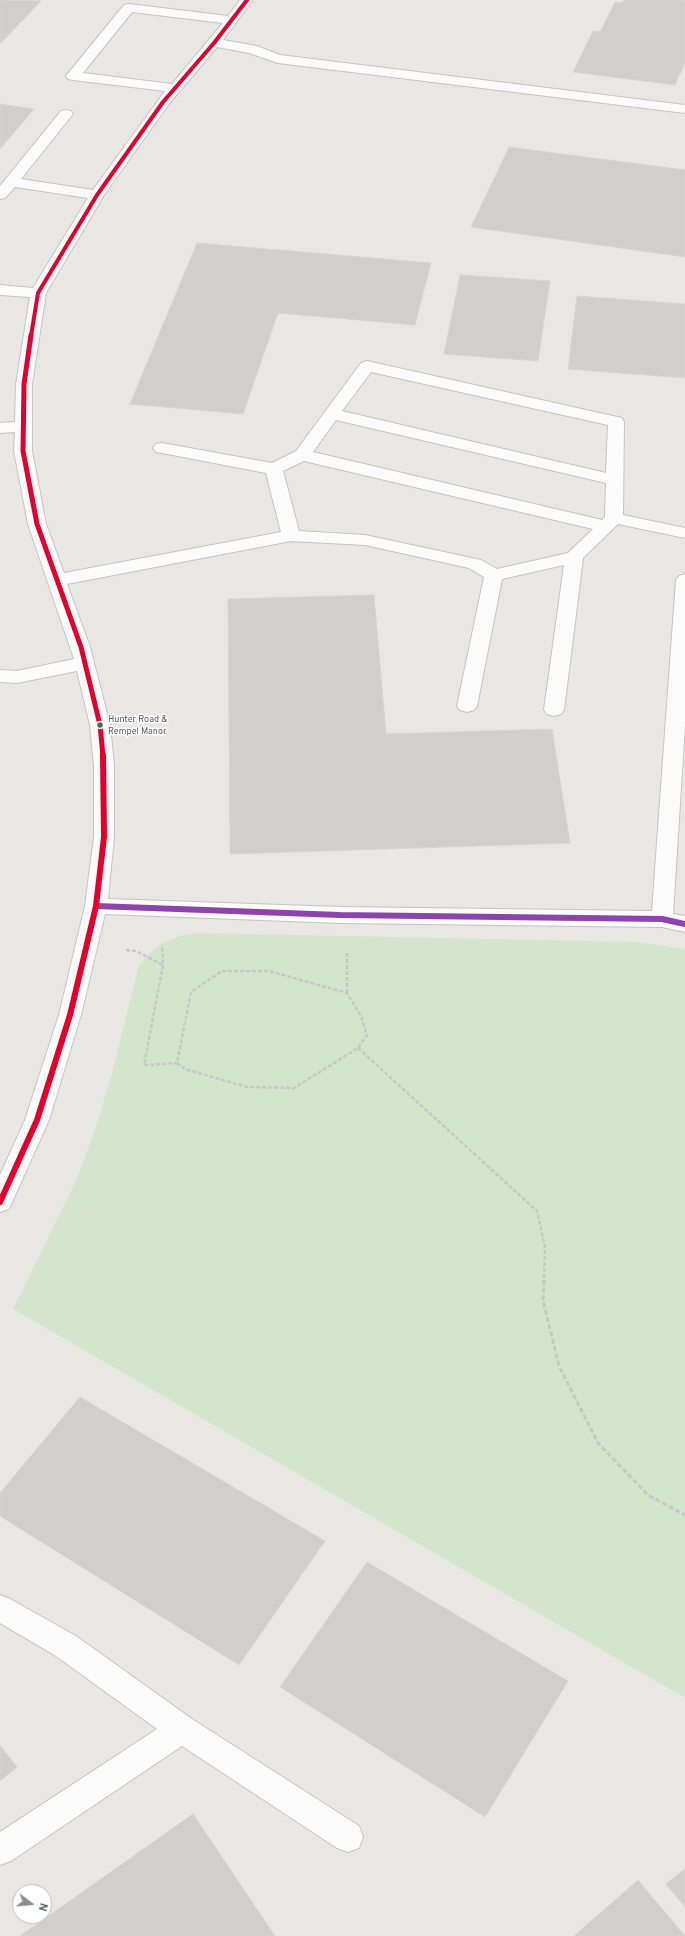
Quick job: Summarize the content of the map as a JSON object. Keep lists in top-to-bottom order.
{
  "places": ["Hunter Road & Rempel Manor"],
  "north": "right"
}
